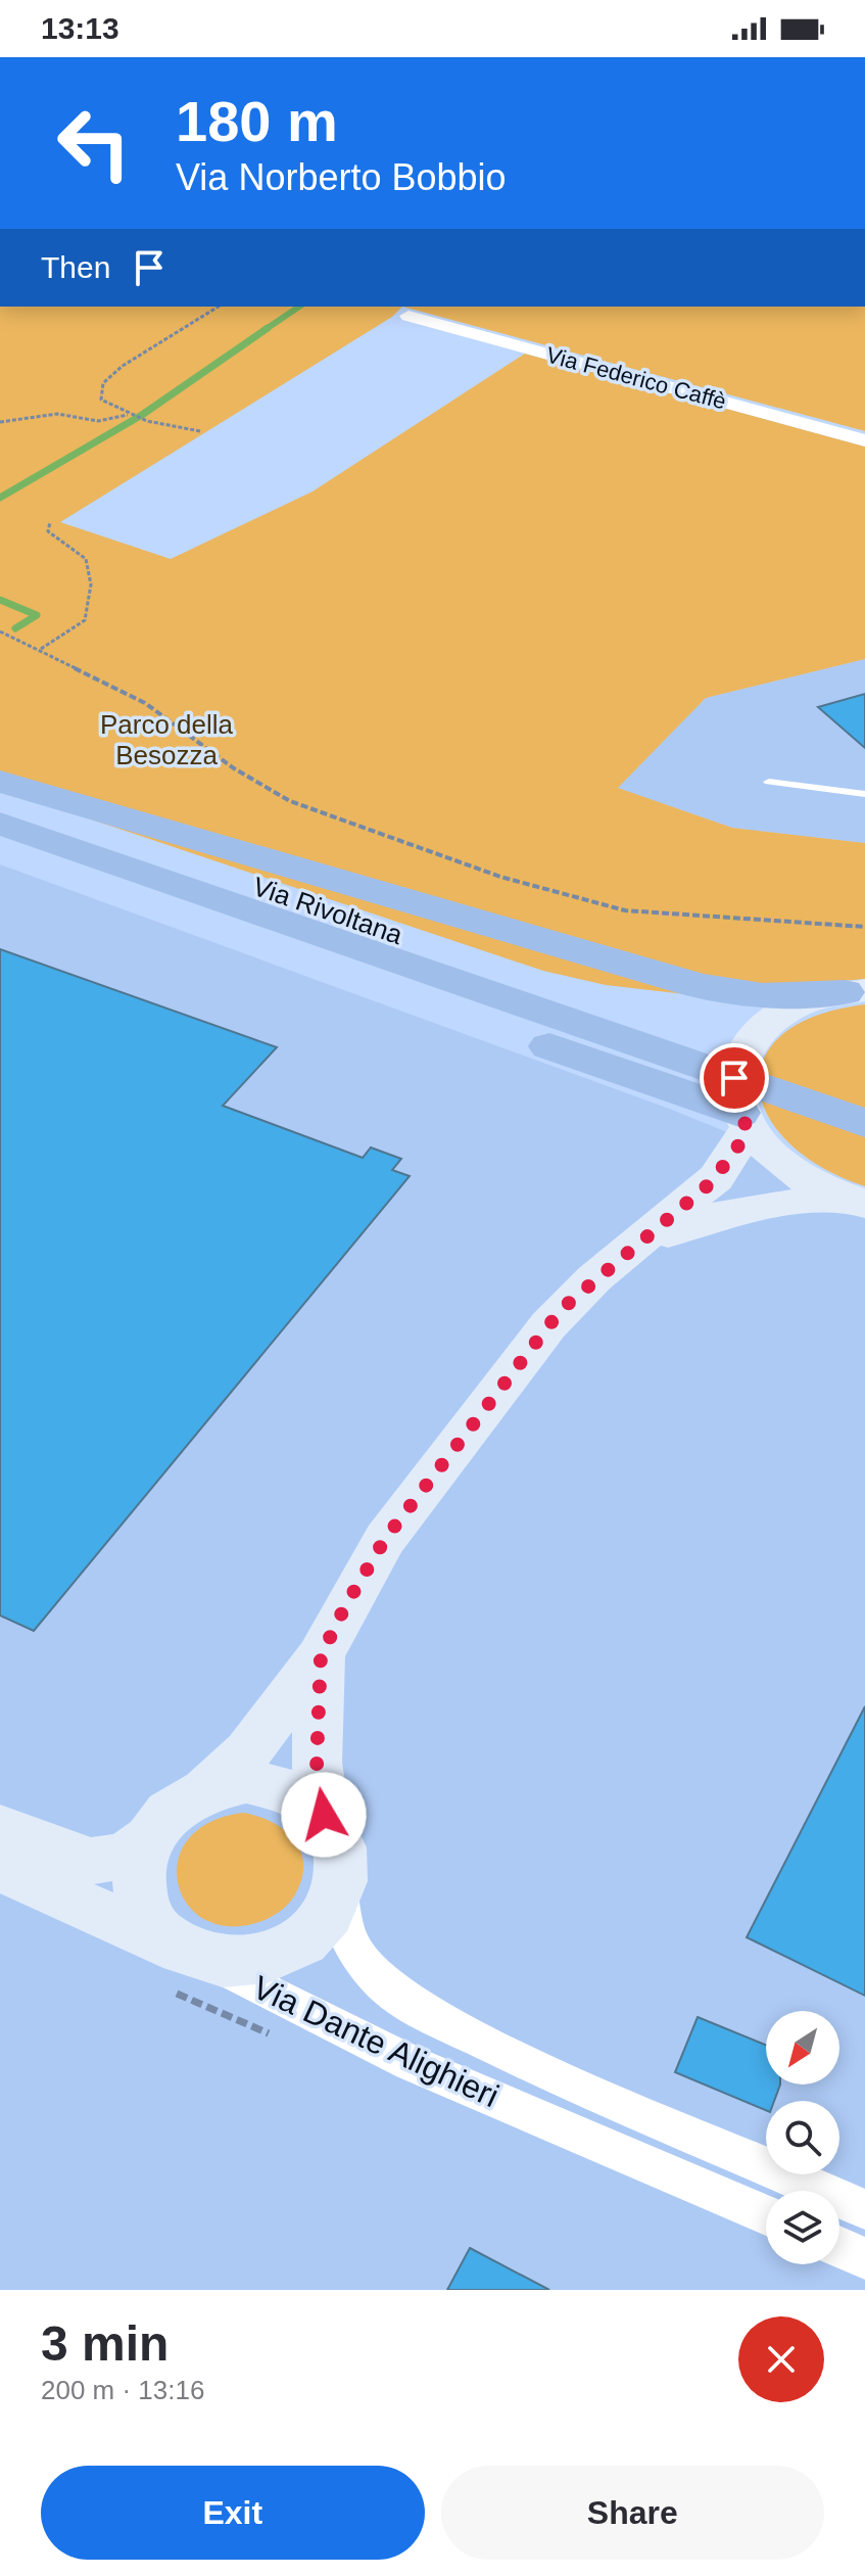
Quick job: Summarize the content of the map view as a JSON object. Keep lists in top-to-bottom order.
{
  "streets": {
    "highway": ["Via Rivoltana"],
    "street": ["Via Federico Caffè", "Via Dante Alighieri"]
  },
  "parks": ["Parco della Besozza"],
  "north": "bottom left",
  "page": {
    "status": "13:13",
    "turn": ["180 m", "Via Norberto Bobbio"],
    "then": "Then",
    "heading": ["3 min", "200 m · 13:16"],
    "buttons": ["Exit", "Share"]
  }
}
